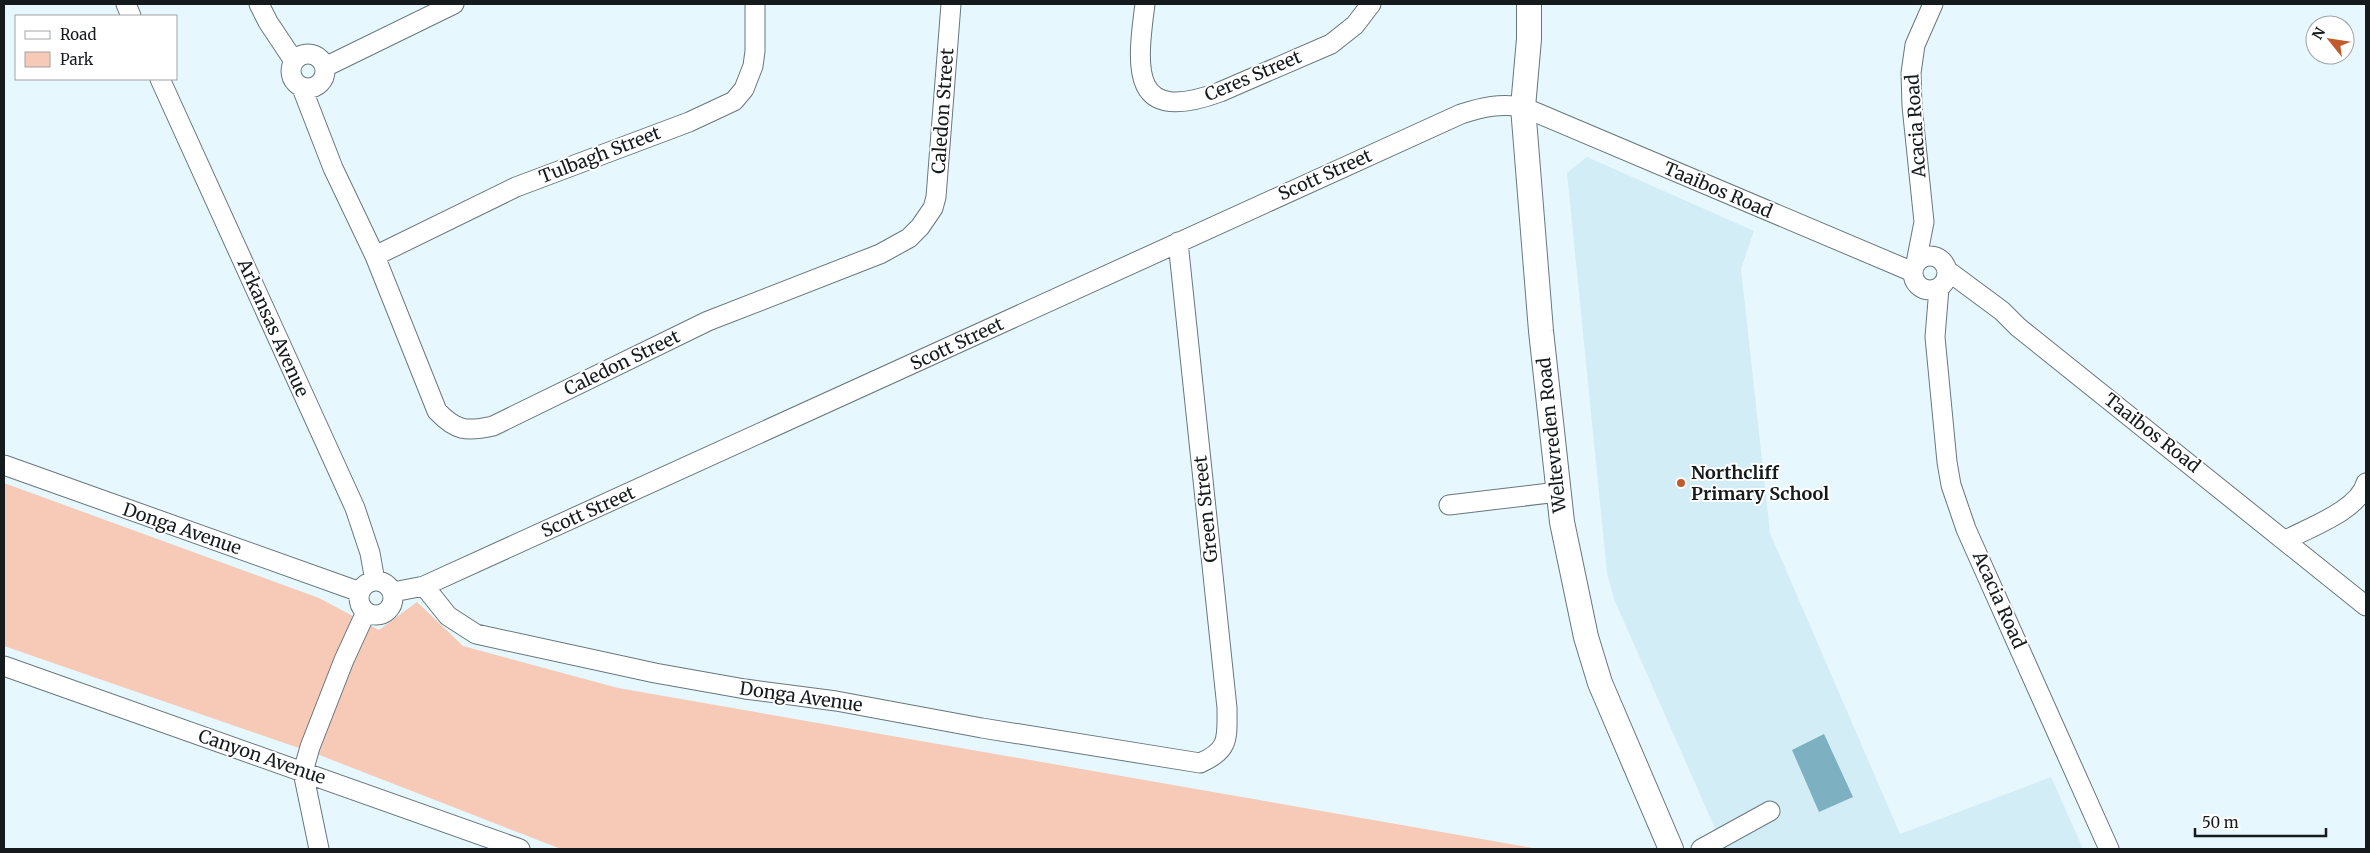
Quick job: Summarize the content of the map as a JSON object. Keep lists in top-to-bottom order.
{
  "streets": {
    "main road": ["Weltevreden Road"],
    "street": [
      "Ceres Street",
      "Caledon Street",
      "Acacia Road",
      "Tulbagh Street",
      "Scott Street",
      "Taaibos Road",
      "Arkansas Avenue",
      "Green Street",
      "Donga Avenue",
      "Canyon Avenue"
    ]
  },
  "crossings": [
    ["Caledon Street", "Tulbagh Street"],
    ["Acacia Road", "Taaibos Road"],
    ["Scott Street", "Taaibos Road"],
    ["Scott Street", "Arkansas Avenue"],
    ["Scott Street", "Weltevreden Road"],
    ["Scott Street", "Green Street"],
    ["Scott Street", "Donga Avenue"],
    ["Taaibos Road", "Weltevreden Road"],
    ["Arkansas Avenue", "Donga Avenue"],
    ["Green Street", "Donga Avenue"]
  ],
  "places": ["Northcliff Primary School"],
  "legend": ["Road", "Park"],
  "scale_bar": "50 m",
  "north": "top left"
}
